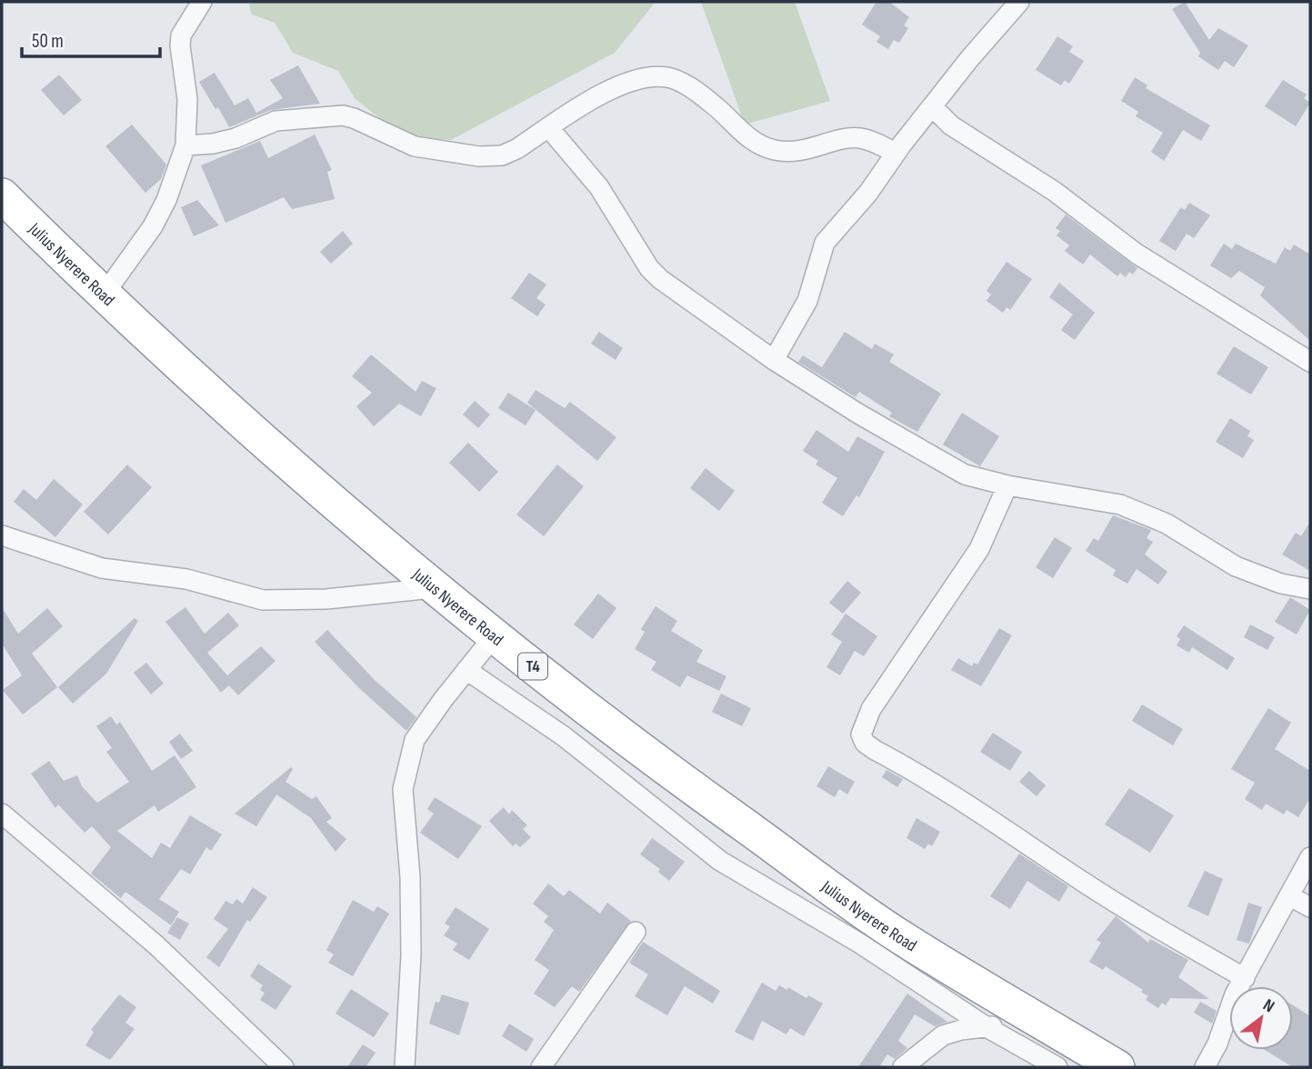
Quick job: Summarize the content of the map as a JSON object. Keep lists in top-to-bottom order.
{
  "streets": {
    "highway": ["Julius Nyerere Road", "T4"]
  },
  "scale_bar": "50 m",
  "north": "top right"
}
